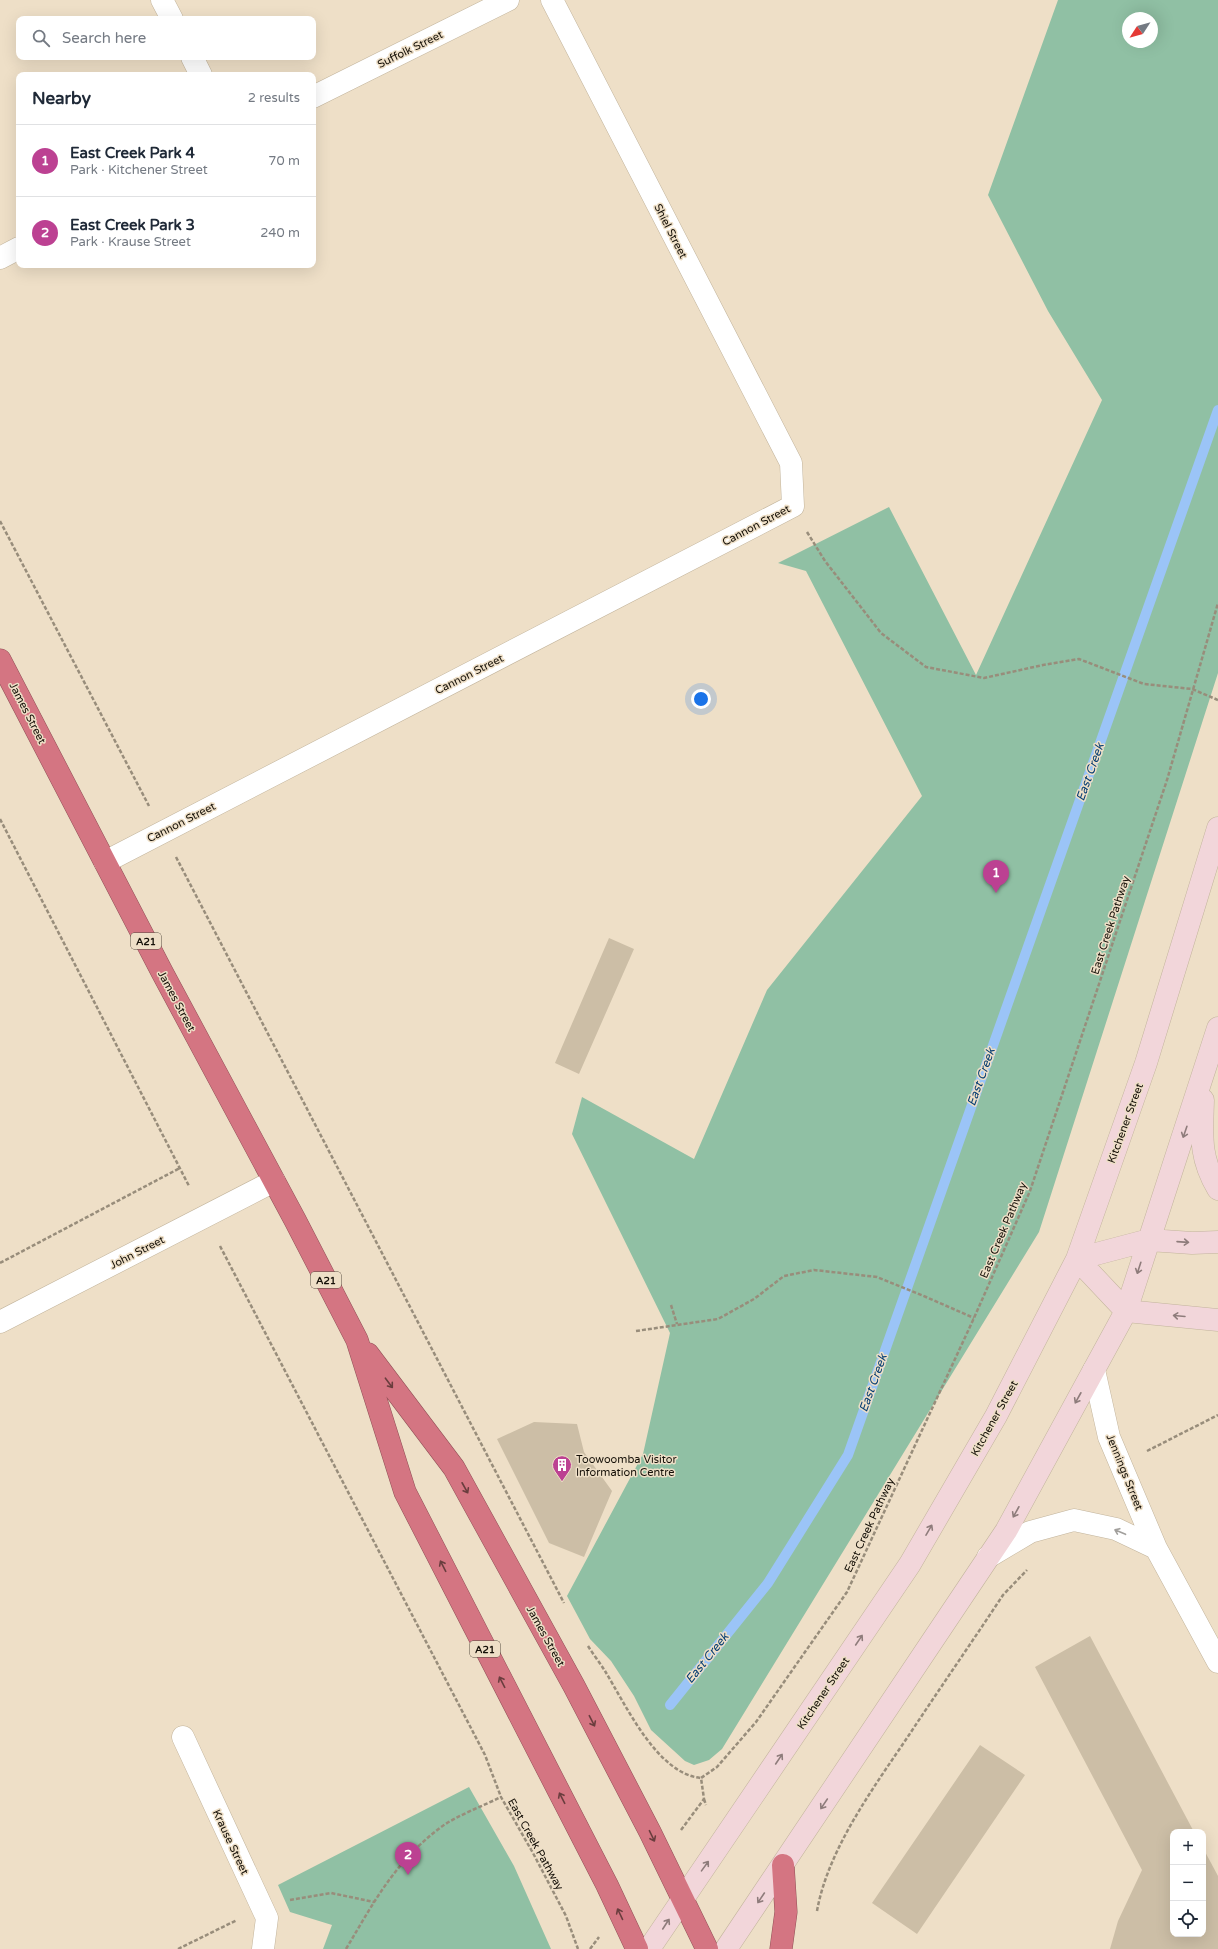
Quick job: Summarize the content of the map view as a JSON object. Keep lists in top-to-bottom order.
{
  "streets": {
    "highway": ["James Street", "A21"],
    "main road": ["Kitchener Street"],
    "street": [
      "Suffolk Street",
      "Shiel Street",
      "Cannon Street",
      "John Street",
      "Jennings Street",
      "Krause Street"
    ],
    "path": ["East Creek Pathway"]
  },
  "crossings": [
    ["Shiel Street", "Cannon Street"],
    ["Cannon Street", "James Street"],
    ["James Street", "Kitchener Street"],
    ["James Street", "John Street"]
  ],
  "water": ["East Creek"],
  "places": {
    "building": ["Toowoomba Visitor Information Centre"]
  },
  "north": "bottom left",
  "page": {
    "search": "Search here",
    "heading": ["Nearby", "2 results"],
    "list": [
      {
        "mark": "1",
        "name": "East Creek Park 4",
        "note": "Park · Kitchener Street",
        "value": "70 m"
      },
      {
        "mark": "2",
        "name": "East Creek Park 3",
        "note": "Park · Krause Street",
        "value": "240 m"
      }
    ],
    "pins": ["1", "2"],
    "map_buttons": ["+", "−"]
  }
}
